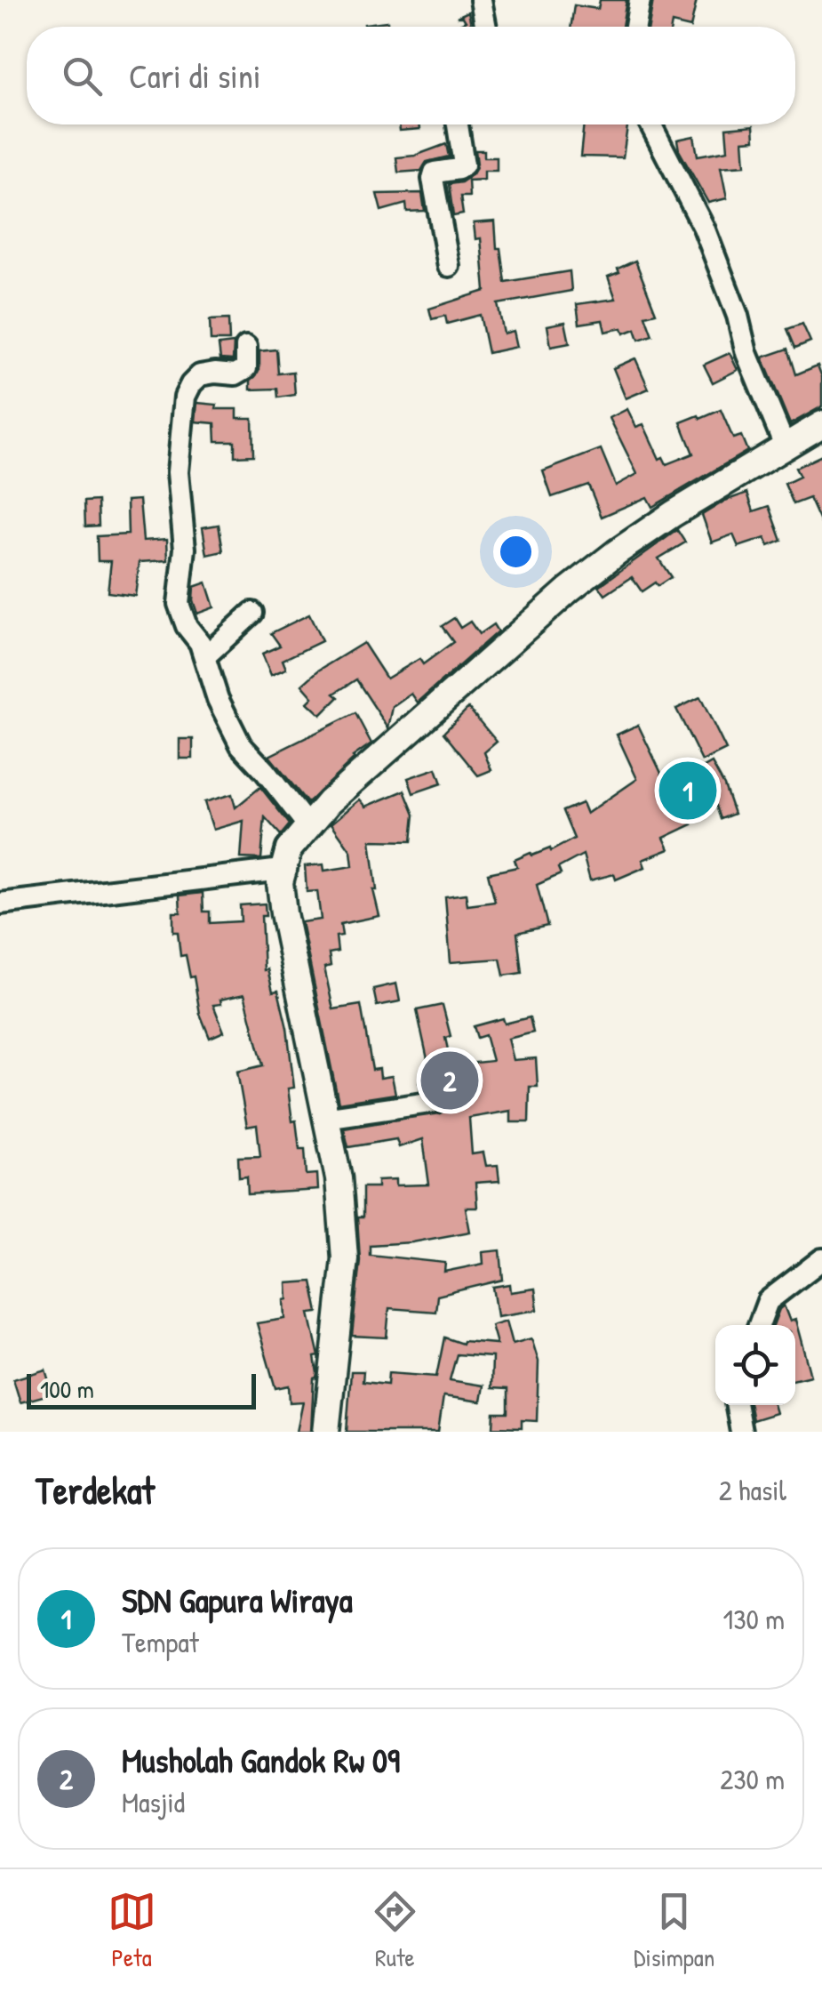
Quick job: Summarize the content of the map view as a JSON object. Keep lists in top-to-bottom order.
{
  "scale_bar": "100 m",
  "page": {
    "search": "Cari di sini",
    "pins": ["1", "2"],
    "scale": "100 m",
    "heading": ["Terdekat", "2 hasil"],
    "list": [
      {
        "mark": "1",
        "name": "SDN Gapura Wiraya",
        "note": "Tempat",
        "value": "130 m"
      },
      {
        "mark": "2",
        "name": "Musholah Gandok Rw 09",
        "note": "Masjid",
        "value": "230 m"
      }
    ],
    "nav": ["Peta", "Rute", "Disimpan"]
  }
}
